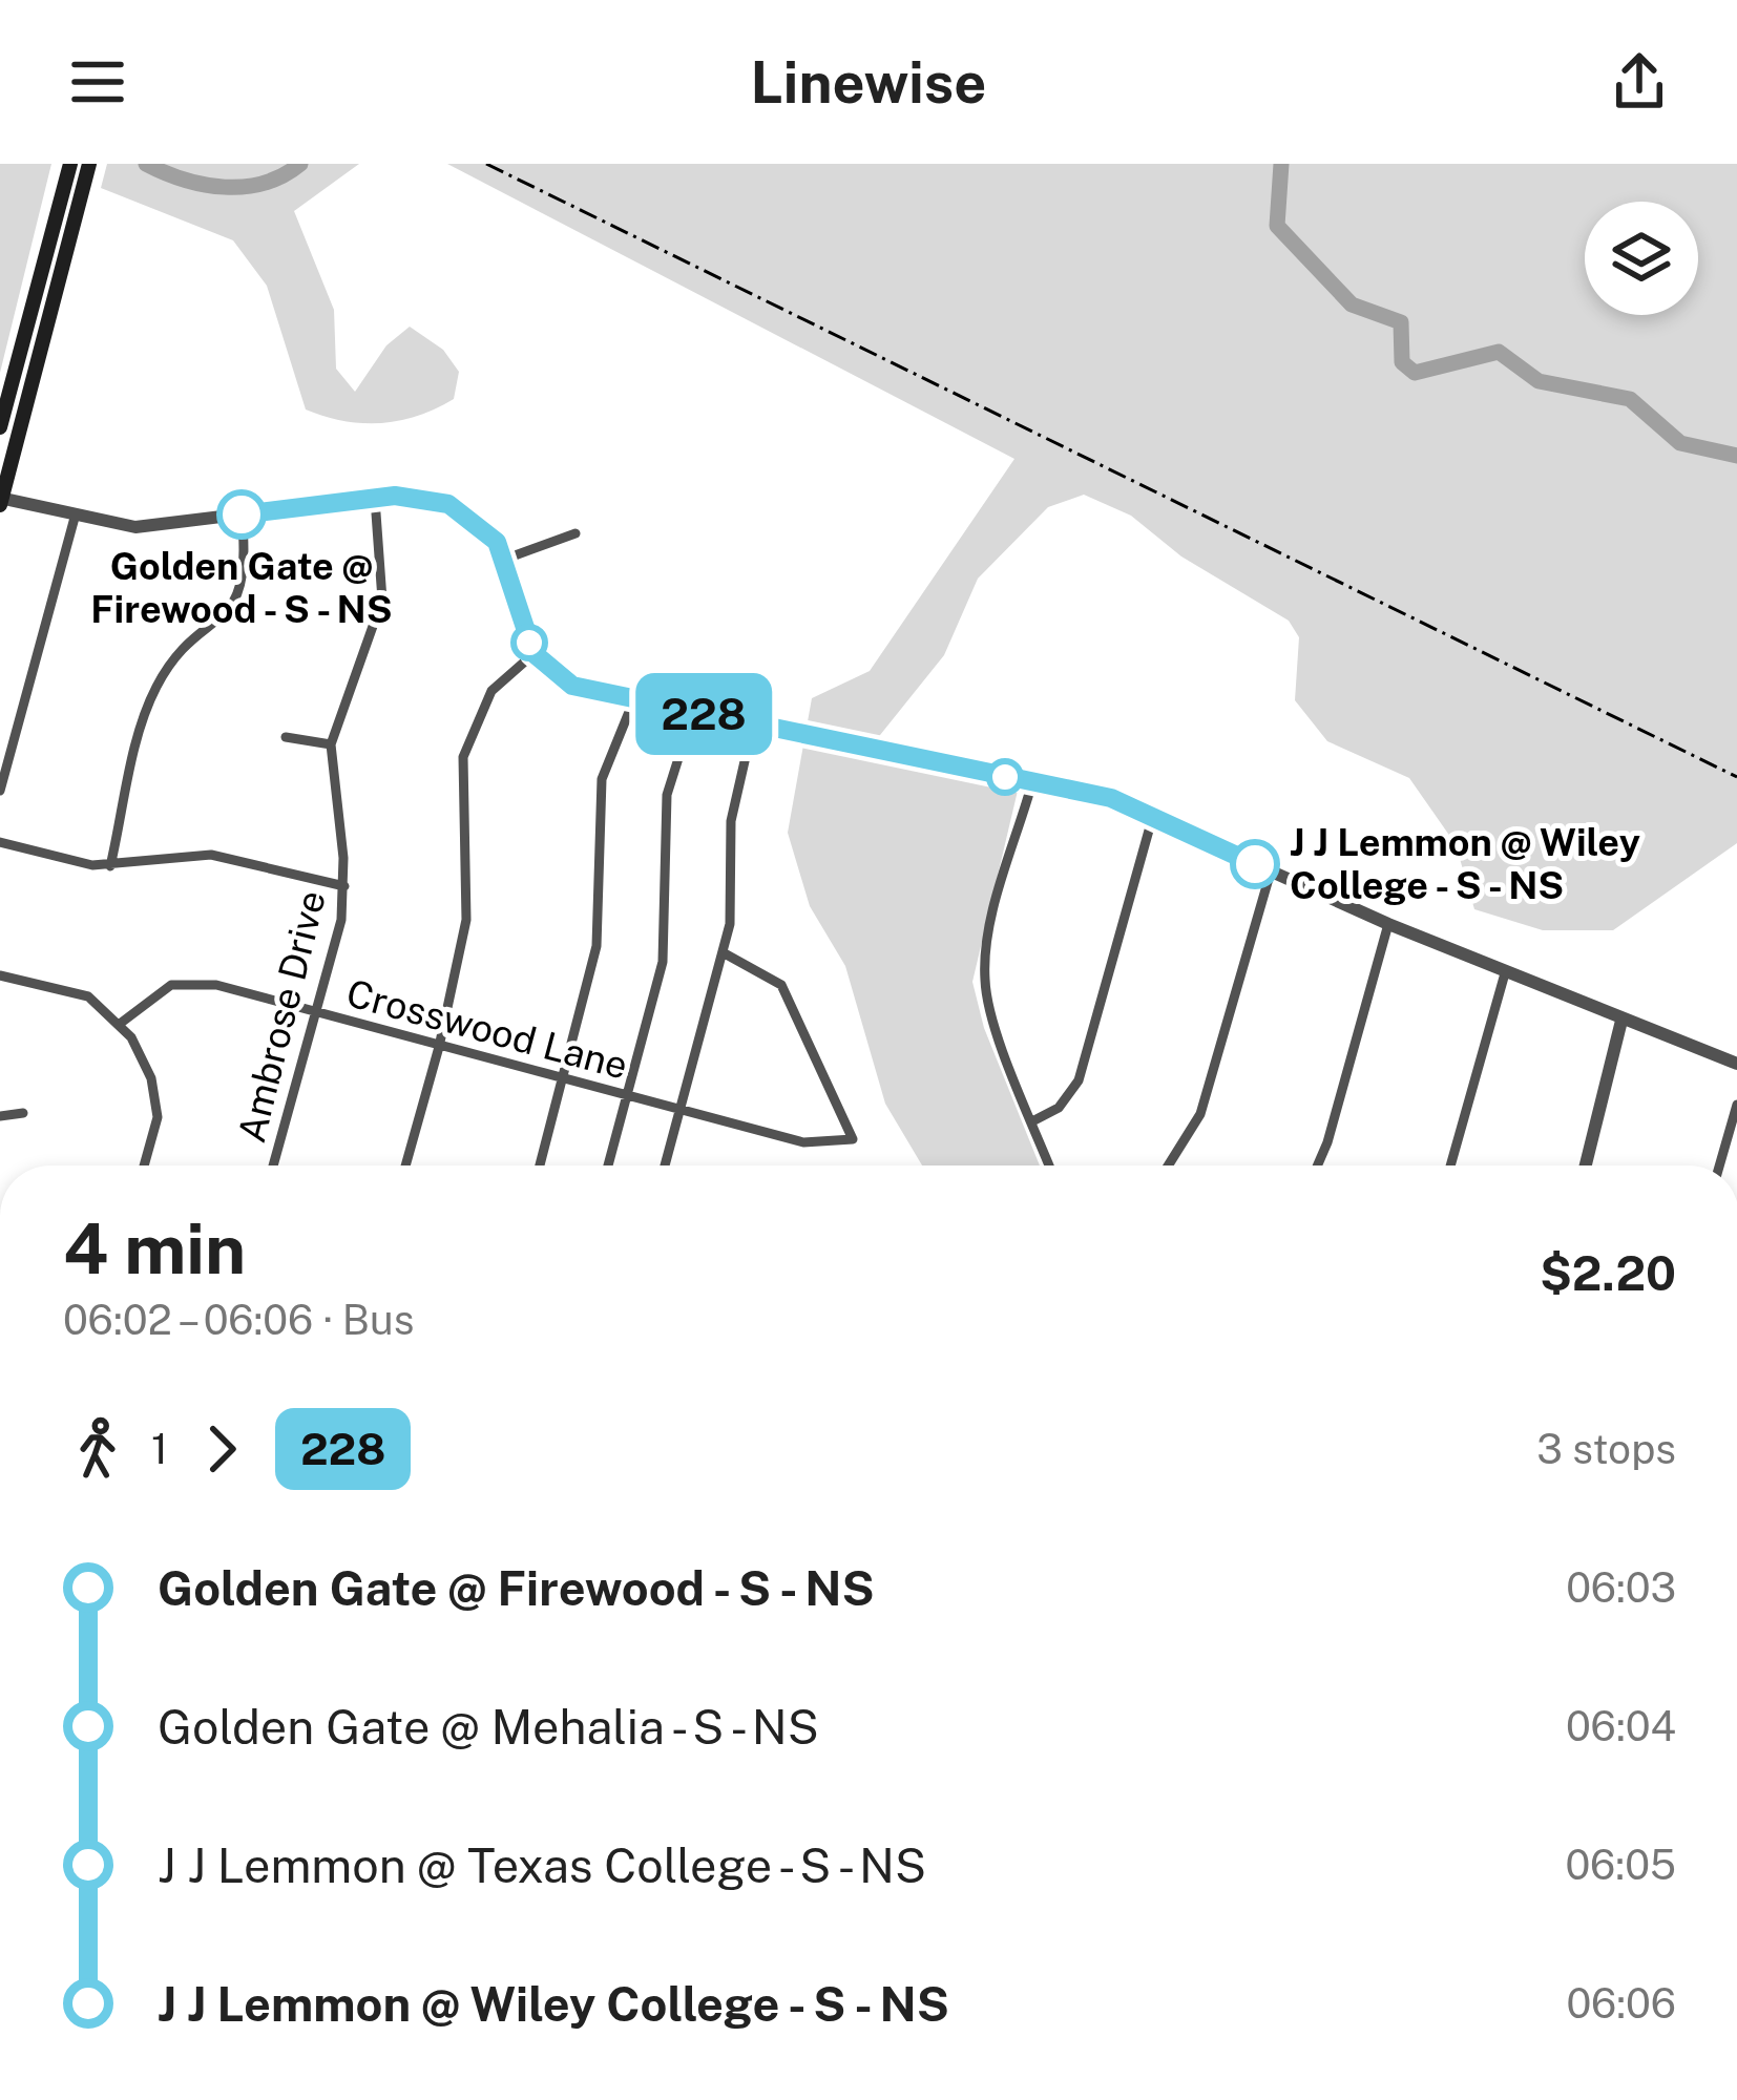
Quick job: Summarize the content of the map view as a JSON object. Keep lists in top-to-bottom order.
{
  "streets": {
    "street": ["Ambrose Drive", "Crosswood Lane"]
  },
  "crossings": [
    ["Ambrose Drive", "Crosswood Lane"]
  ],
  "places": ["Golden Gate @ Firewood - S - NS", "J J Lemmon @ Wiley College - S - NS"],
  "lines": ["bus line 228"],
  "page": {
    "header": "Linewise",
    "on_map": "228",
    "heading": ["4 min", "06:02 – 06:06 · Bus", "$2.20"],
    "legs": ["1", "228", "3 stops"],
    "list": [
      {
        "name": "Golden Gate @ Firewood - S - NS",
        "value": "06:03"
      },
      {
        "name": "Golden Gate @ Mehalia - S - NS",
        "value": "06:04"
      },
      {
        "name": "J J Lemmon @ Texas College - S - NS",
        "value": "06:05"
      },
      {
        "name": "J J Lemmon @ Wiley College - S - NS",
        "value": "06:06"
      }
    ]
  }
}
